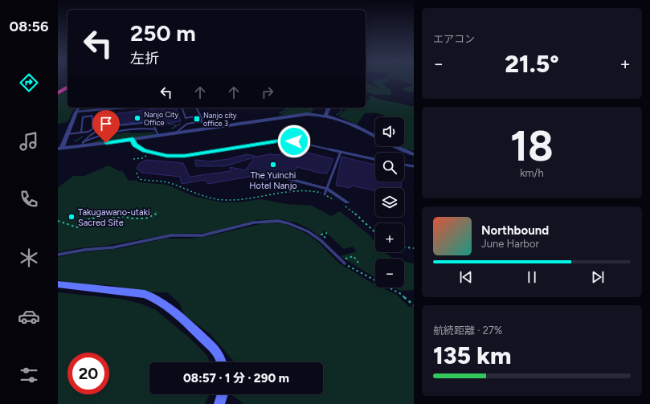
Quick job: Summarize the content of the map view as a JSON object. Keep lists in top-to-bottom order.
{
  "places": {
    "other": ["Nanjo City Office", "The Yuinchi Hotel Nanjo", "Takugawano-utaki Sacred Site"],
    "transit": ["Nanjo city office 3"]
  },
  "page": {
    "tabs": "08:56",
    "tile": [
      "エアコン",
      ["18", "km/h"],
      ["航続距離 · 27%", "135 km"]
    ],
    "turn": ["250 m", "左折"],
    "heat": ["−", "21.5°", "+"],
    "map_buttons": ["+", "−"],
    "song": ["Northbound", "June Harbor"],
    "limit": "20",
    "trip": "08:57 · 1 分 · 290 m"
  }
}
